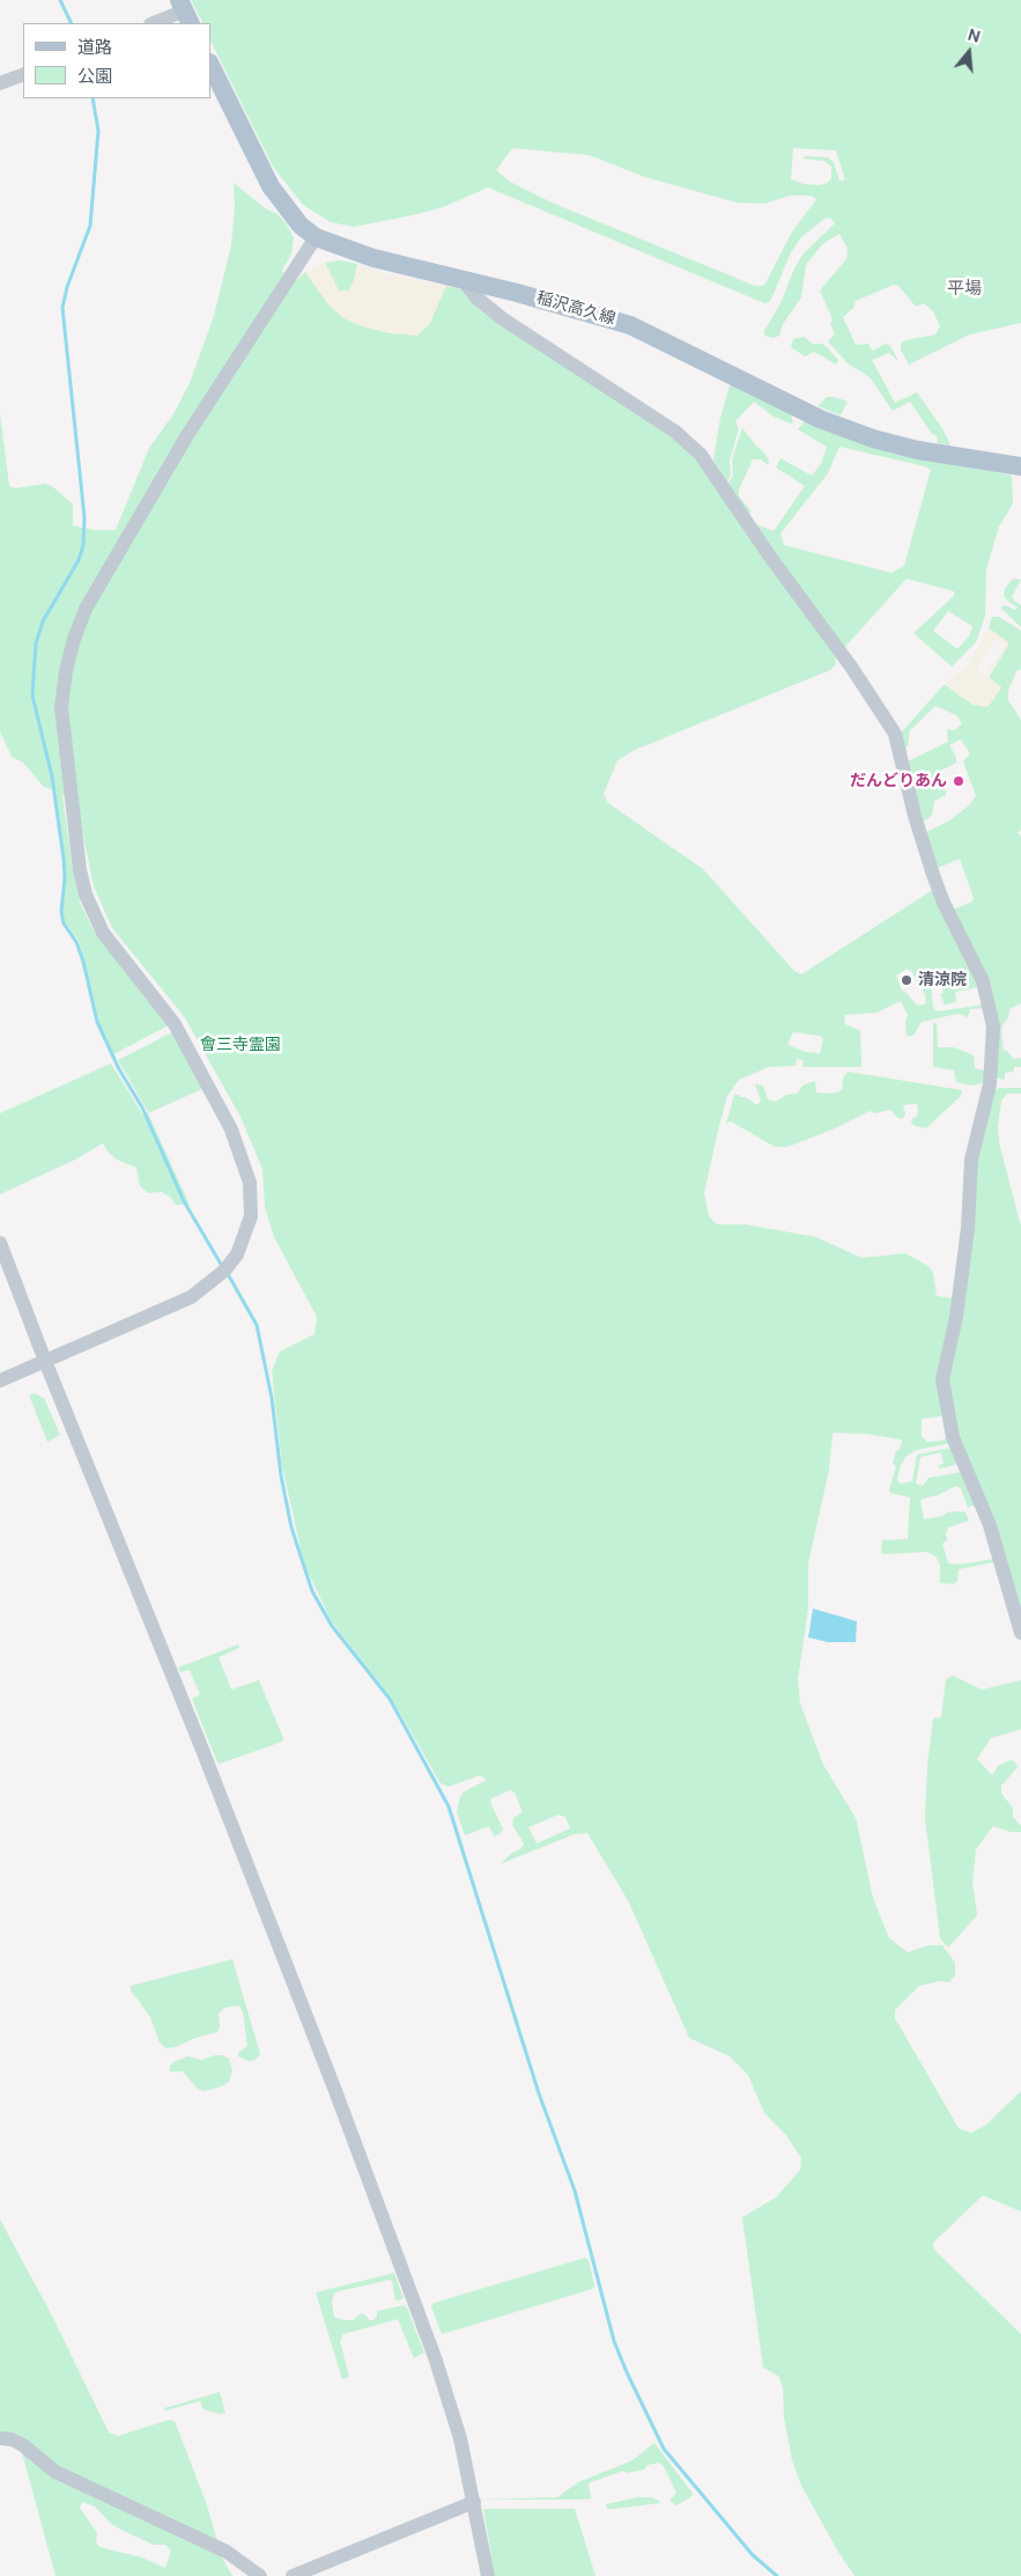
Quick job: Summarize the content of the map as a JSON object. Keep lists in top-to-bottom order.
{
  "streets": {
    "main road": ["稲沢高久線"]
  },
  "districts": ["平場"],
  "parks": ["會三寺霊園"],
  "places": ["だんどりあん", "清涼院"],
  "legend": ["道路", "公園"],
  "north": "top"
}
